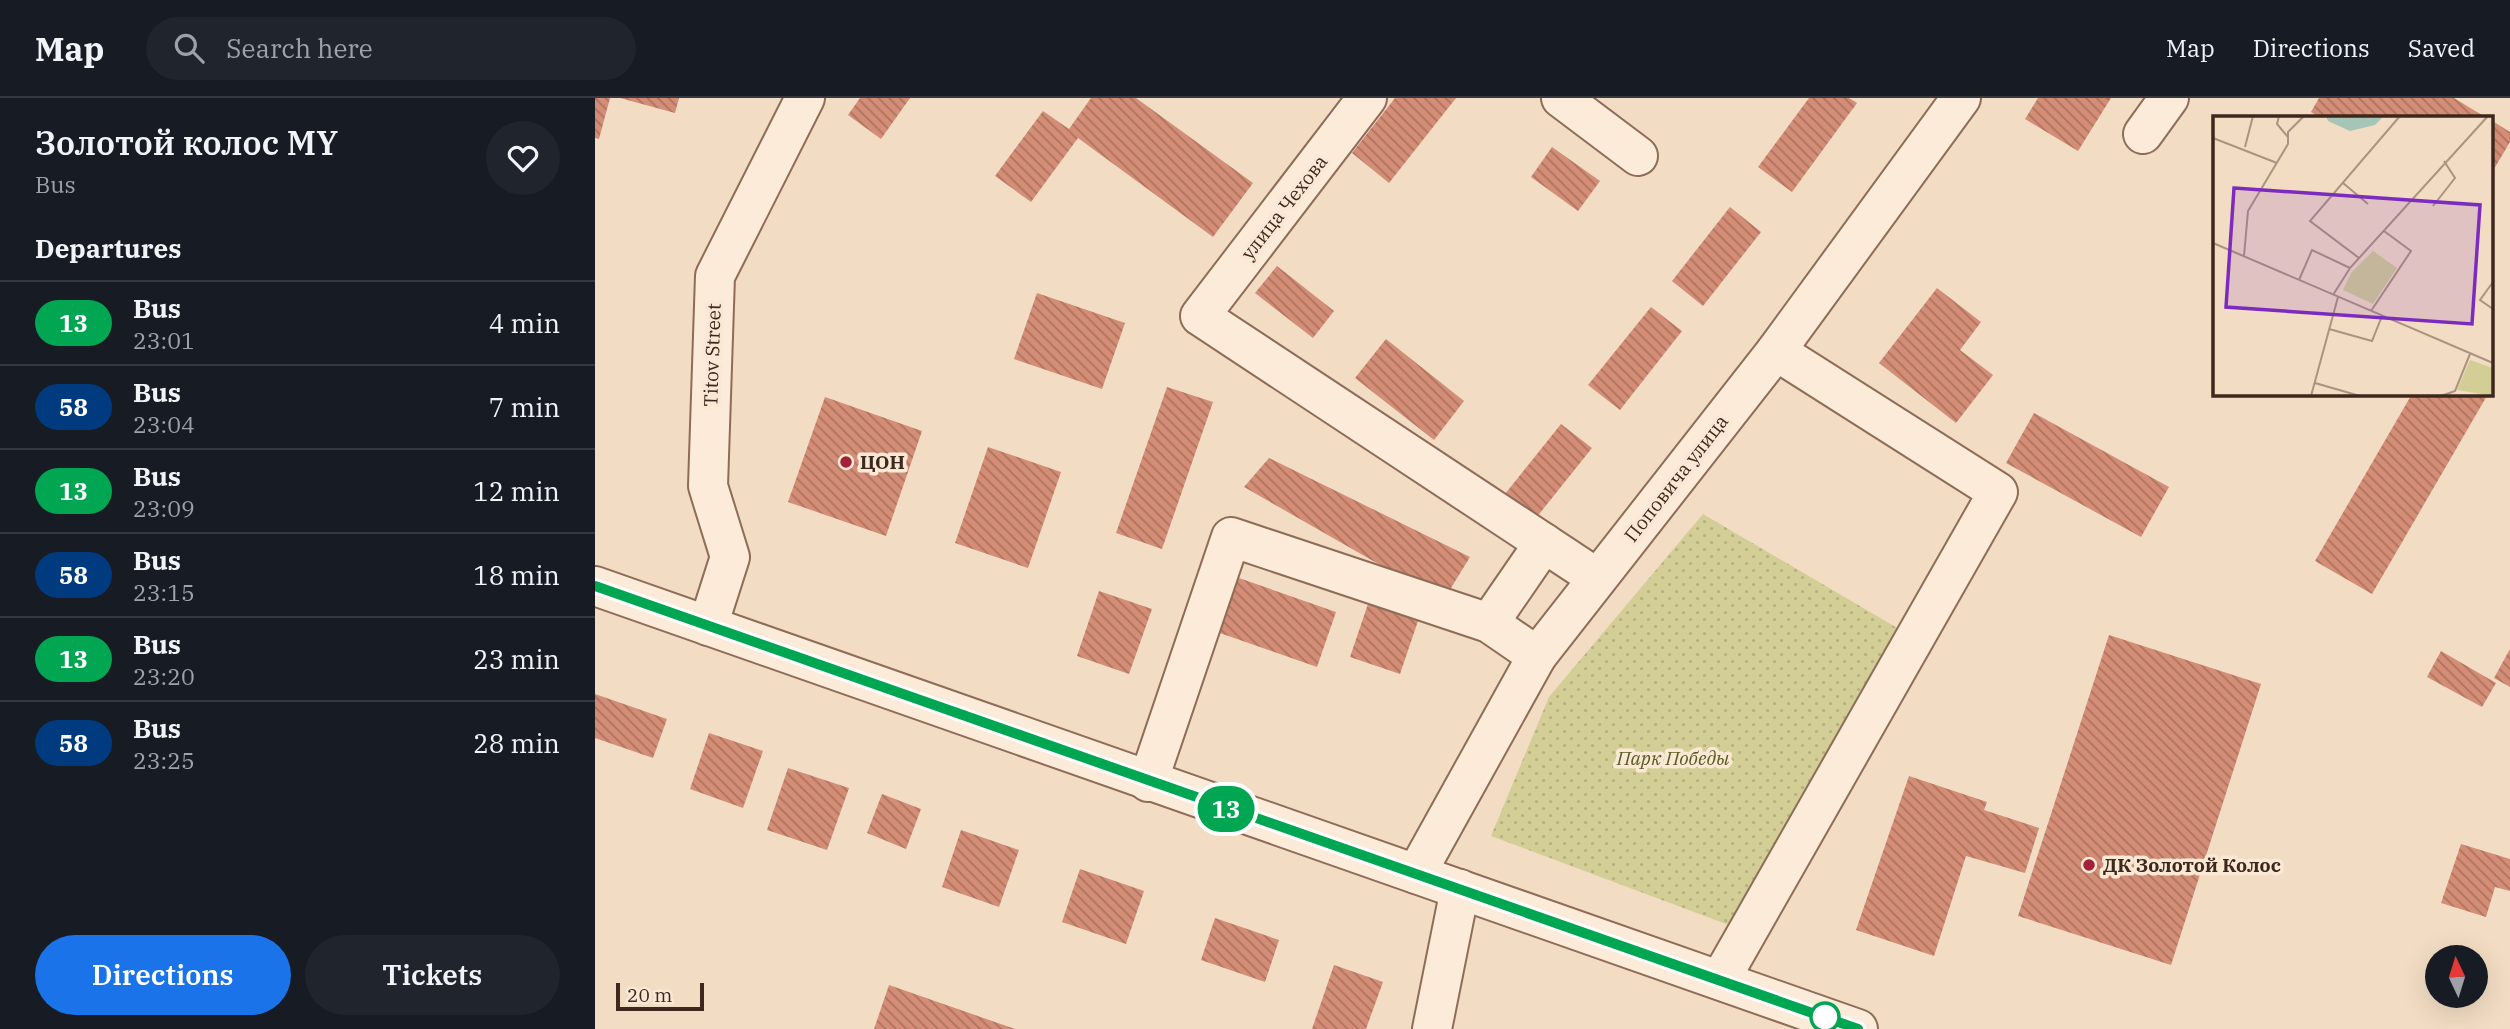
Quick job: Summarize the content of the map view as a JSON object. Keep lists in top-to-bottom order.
{
  "streets": {
    "street": ["улица Чехова", "Titov Street", "Поповича улица"]
  },
  "parks": ["Парк Победы"],
  "places": ["ЦОН", "ДК Золотой Колос"],
  "lines": ["bus line 13"],
  "scale_bar": "20 m",
  "north": "top",
  "page": {
    "header": "Map",
    "search": "Search here",
    "nav": ["Map", "Directions", "Saved"],
    "heading": [
      ["Золотой колос МҮ", "Bus"],
      "Departures"
    ],
    "on_map": "13",
    "list": [
      {
        "mark": "13",
        "name": "Bus",
        "note": "23:01",
        "value": "4 min"
      },
      {
        "mark": "58",
        "name": "Bus",
        "note": "23:04",
        "value": "7 min"
      },
      {
        "mark": "13",
        "name": "Bus",
        "note": "23:09",
        "value": "12 min"
      },
      {
        "mark": "58",
        "name": "Bus",
        "note": "23:15",
        "value": "18 min"
      },
      {
        "mark": "13",
        "name": "Bus",
        "note": "23:20",
        "value": "23 min"
      },
      {
        "mark": "58",
        "name": "Bus",
        "note": "23:25",
        "value": "28 min"
      }
    ],
    "buttons": ["Directions", "Tickets"],
    "scale": "20 m"
  }
}
